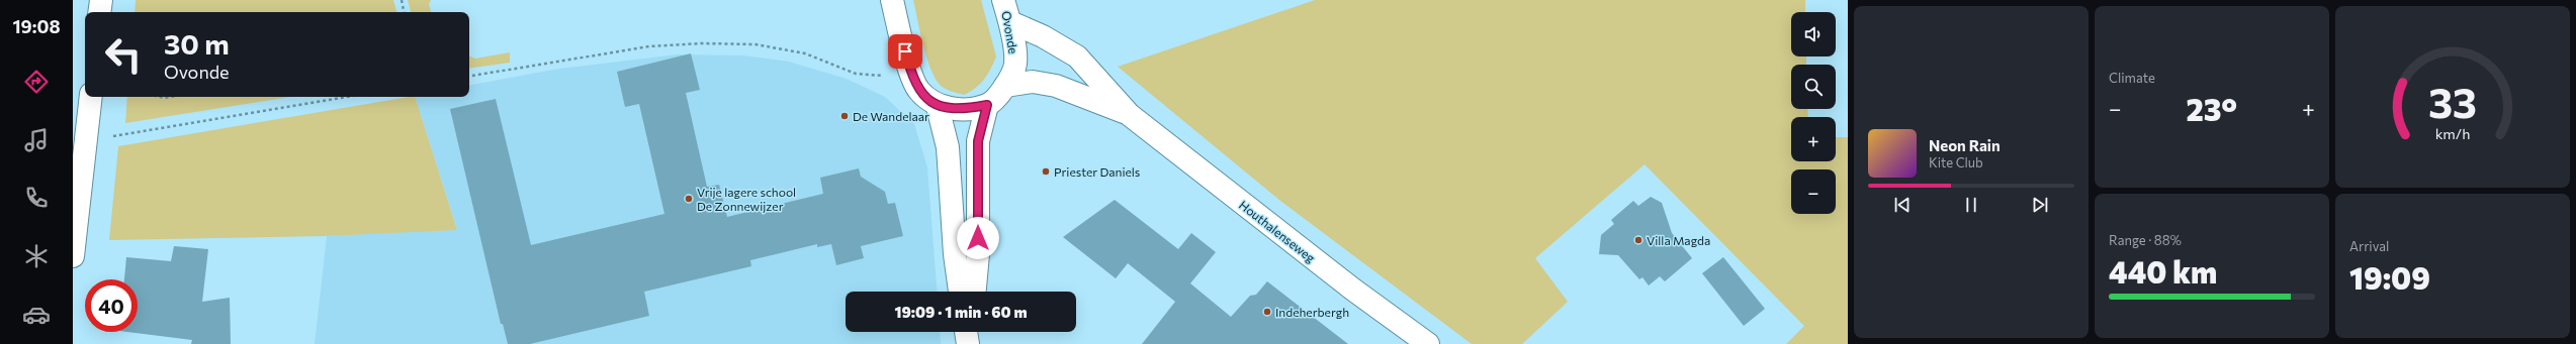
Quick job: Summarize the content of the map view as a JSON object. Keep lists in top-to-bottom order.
{
  "streets": {
    "street": ["Ovonde", "Houthalenseweg"]
  },
  "crossings": [
    ["Ovonde", "Houthalenseweg"]
  ],
  "places": [
    "De Wandelaar",
    "Priester Daniels",
    "Vrije lagere school De Zonnewijzer",
    "Villa Magda",
    "Indeherbergh"
  ],
  "page": {
    "tabs": "19:08",
    "tile": [
      "Climate",
      ["Range · 88%", "440 km"],
      ["Arrival", "19:09"]
    ],
    "map_buttons": ["+", "−"],
    "turn": ["30 m", "Ovonde"],
    "heat": ["−", "23°", "+"],
    "song": ["Neon Rain", "Kite Club"],
    "limit": "40",
    "trip": "19:09 · 1 min · 60 m",
    "gauge": ["33", "km/h"]
  }
}
